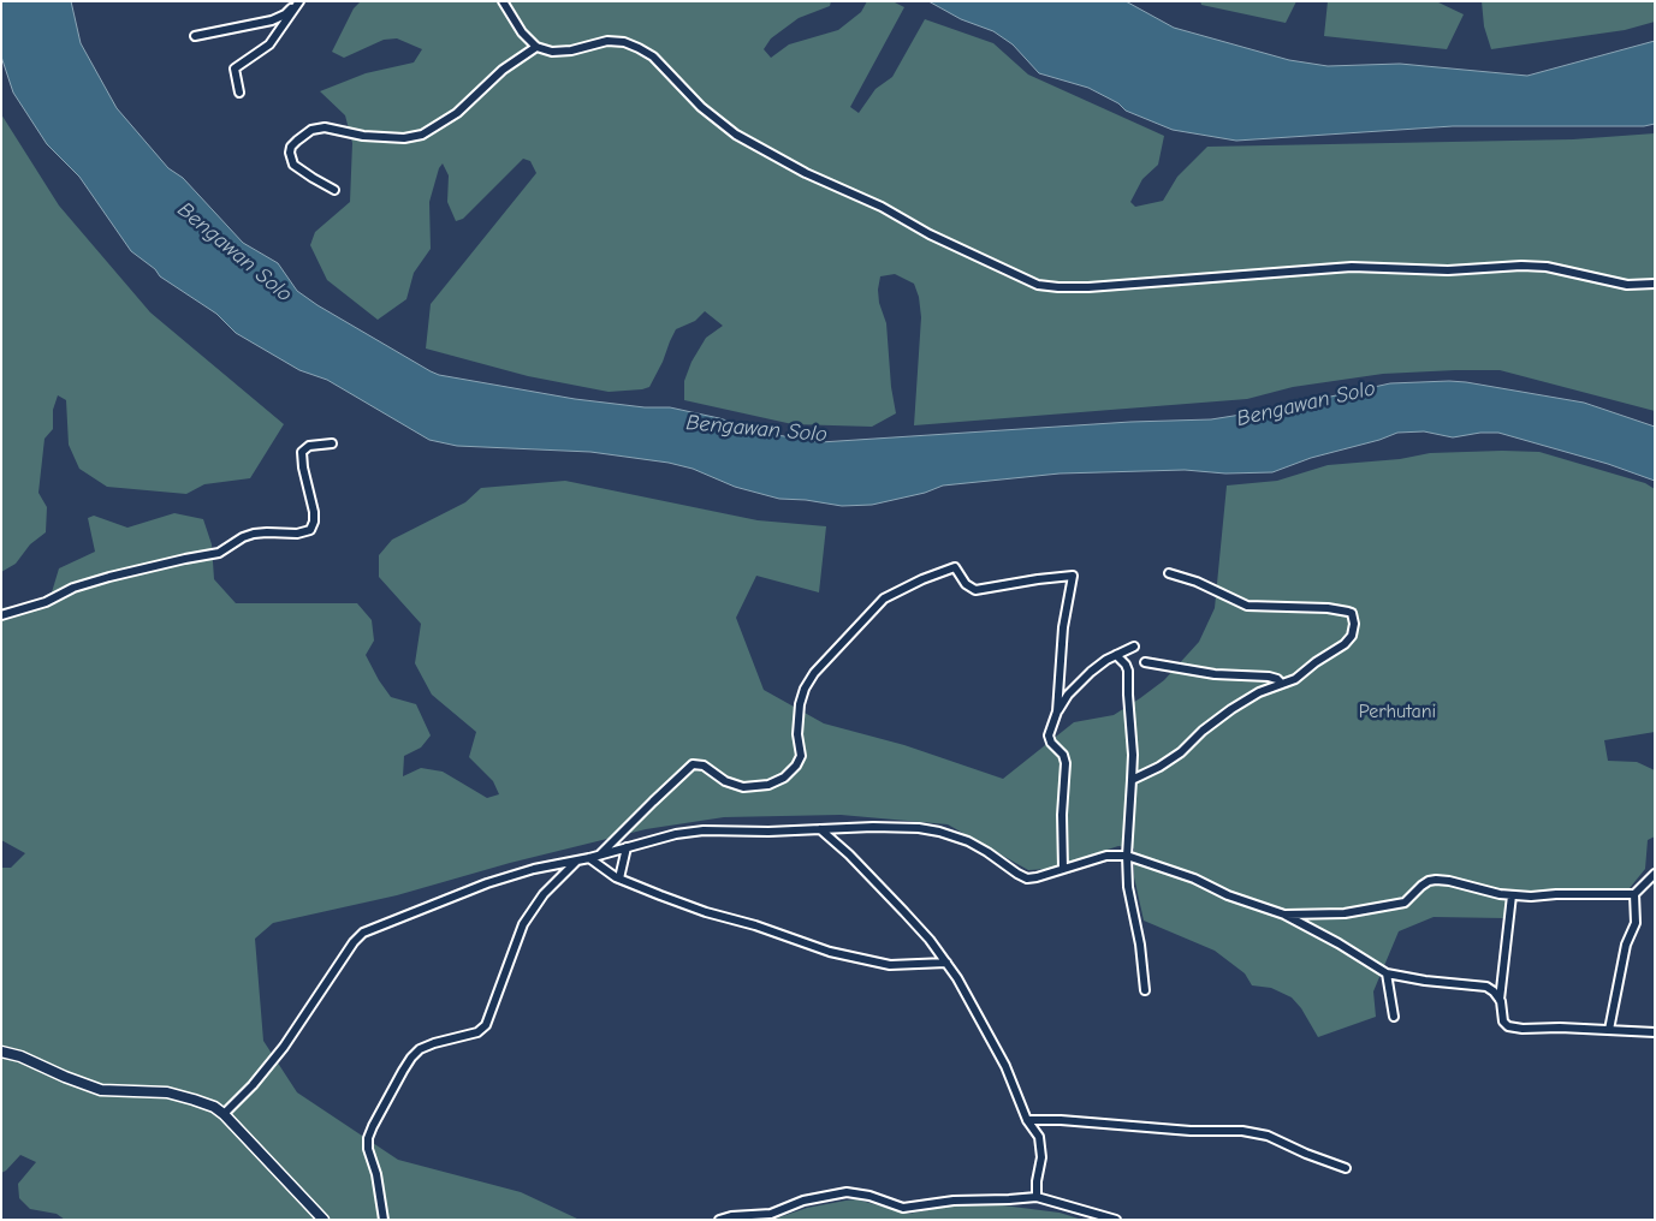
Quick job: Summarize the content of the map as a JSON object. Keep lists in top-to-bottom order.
{
  "water": ["Bengawan Solo"],
  "parks": ["Perhutani"]
}
